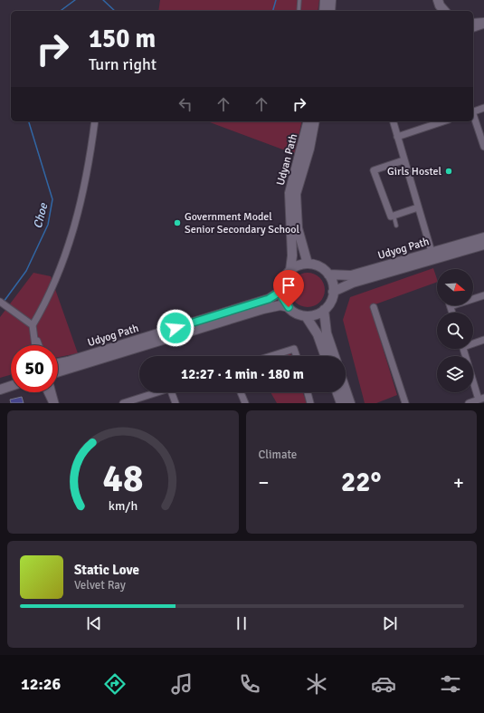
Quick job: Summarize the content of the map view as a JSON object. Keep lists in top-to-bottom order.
{
  "streets": {
    "main road": ["Udyan Path", "Udyog Path"]
  },
  "crossings": [
    ["Udyan Path", "Udyog Path"]
  ],
  "water": ["Choe"],
  "places": ["Girls Hostel", "Government Model Senior Secondary School"],
  "north": "right",
  "page": {
    "turn": ["150 m", "Turn right"],
    "limit": "50",
    "trip": "12:27 · 1 min · 180 m",
    "tile": "Climate",
    "heat": ["−", "22°", "+"],
    "song": ["Static Love", "Velvet Ray"],
    "tabs": "12:26",
    "gauge": ["48", "km/h"]
  }
}
